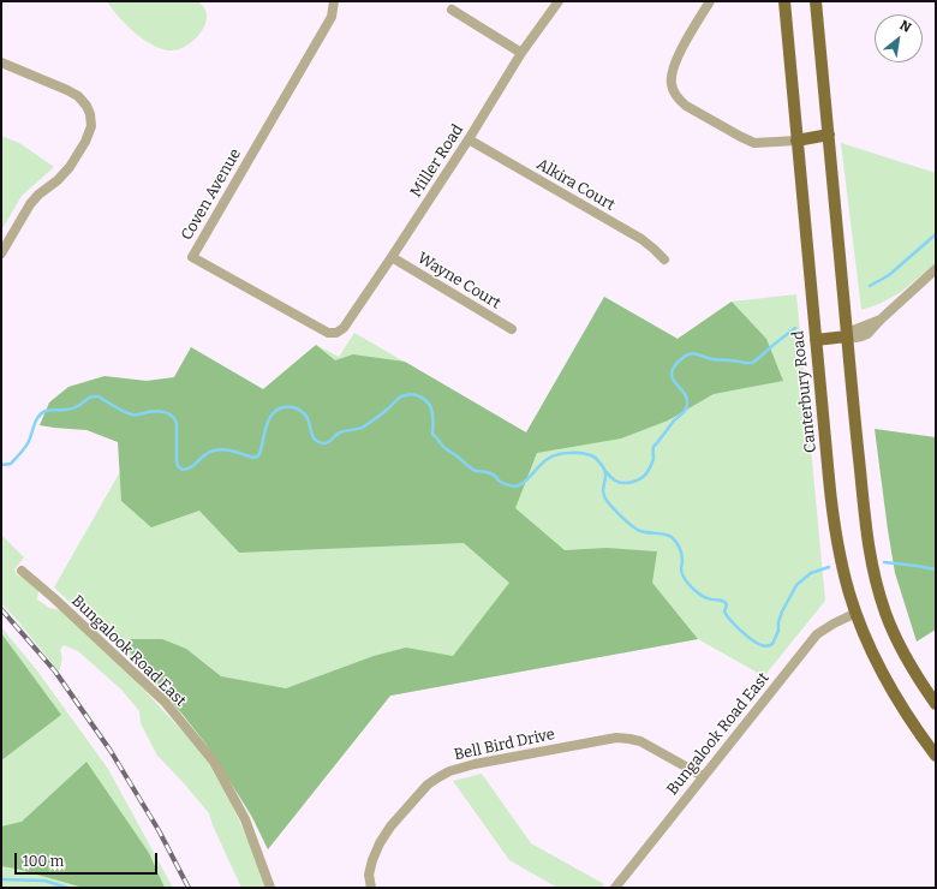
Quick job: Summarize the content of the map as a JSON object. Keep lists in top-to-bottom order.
{
  "streets": {
    "main road": ["Canterbury Road"],
    "street": [
      "Miller Road",
      "Alkira Court",
      "Coven Avenue",
      "Wayne Court",
      "Bungalook Road East",
      "Bell Bird Drive"
    ]
  },
  "crossings": [
    ["Miller Road", "Alkira Court"],
    ["Miller Road", "Coven Avenue"],
    ["Miller Road", "Wayne Court"],
    ["Canterbury Road", "Bungalook Road East"],
    ["Bungalook Road East", "Bell Bird Drive"]
  ],
  "scale_bar": "100 m",
  "north": "top right"
}
